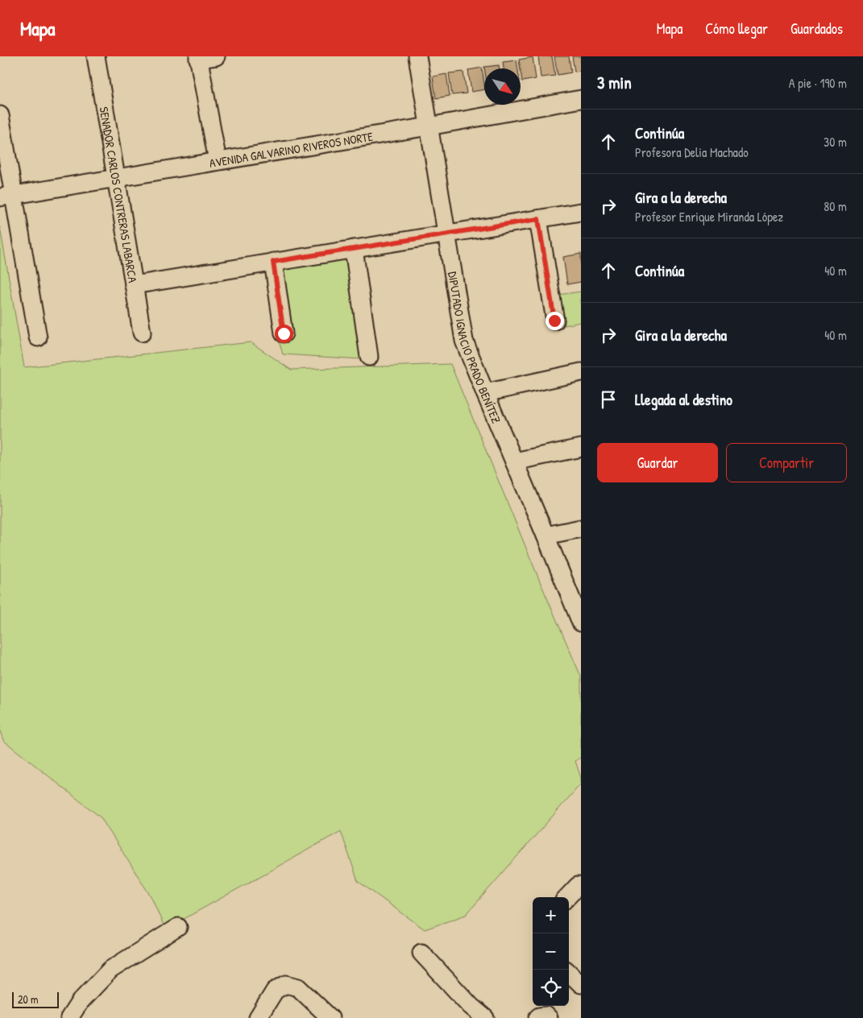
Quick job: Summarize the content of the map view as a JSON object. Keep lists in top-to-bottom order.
{
  "streets": {
    "street": ["AVENIDA GALVARINO RIVEROS NORTE", "SENADOR CARLOS CONTRERAS LABARCA", "DIPUTADO IGNACIO PRADO BENÍTEZ"]
  },
  "crossings": [
    ["AVENIDA GALVARINO RIVEROS NORTE", "SENADOR CARLOS CONTRERAS LABARCA"],
    ["AVENIDA GALVARINO RIVEROS NORTE", "DIPUTADO IGNACIO PRADO BENÍTEZ"]
  ],
  "scale_bar": "20 m",
  "north": "bottom right",
  "page": {
    "header": "Mapa",
    "nav": ["Mapa", "Cómo llegar", "Guardados"],
    "heading": ["3 min", "A pie · 190 m"],
    "list": [
      ["Continúa", "Profesora Delia Machado", "30 m"],
      ["Gira a la derecha", "Profesor Enrique Miranda López", "80 m"],
      ["Continúa", "40 m"],
      ["Gira a la derecha", "40 m"],
      "Llegada al destino"
    ],
    "buttons": ["Guardar", "Compartir"],
    "map_buttons": ["+", "−"],
    "scale": "20 m"
  }
}
